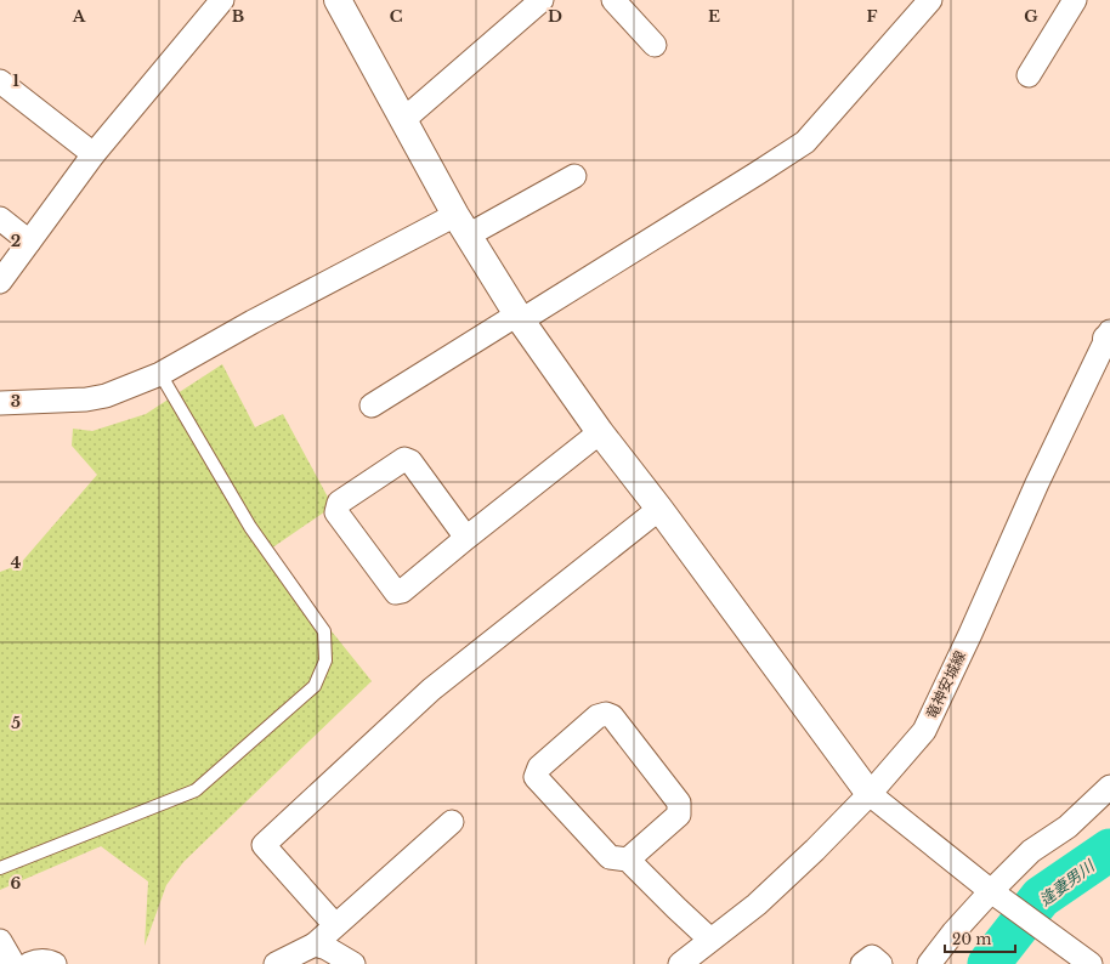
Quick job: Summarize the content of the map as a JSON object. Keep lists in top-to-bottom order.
{
  "streets": {
    "street": ["竜神安城線"]
  },
  "water": ["逢妻男川"],
  "scale_bar": "20 m",
  "grid": {
    "columns": [
      "A",
      "B",
      "C",
      "D",
      "E",
      "F",
      "G"
    ],
    "rows": [
      "1",
      "2",
      "3",
      "4",
      "5",
      "6"
    ]
  }
}
